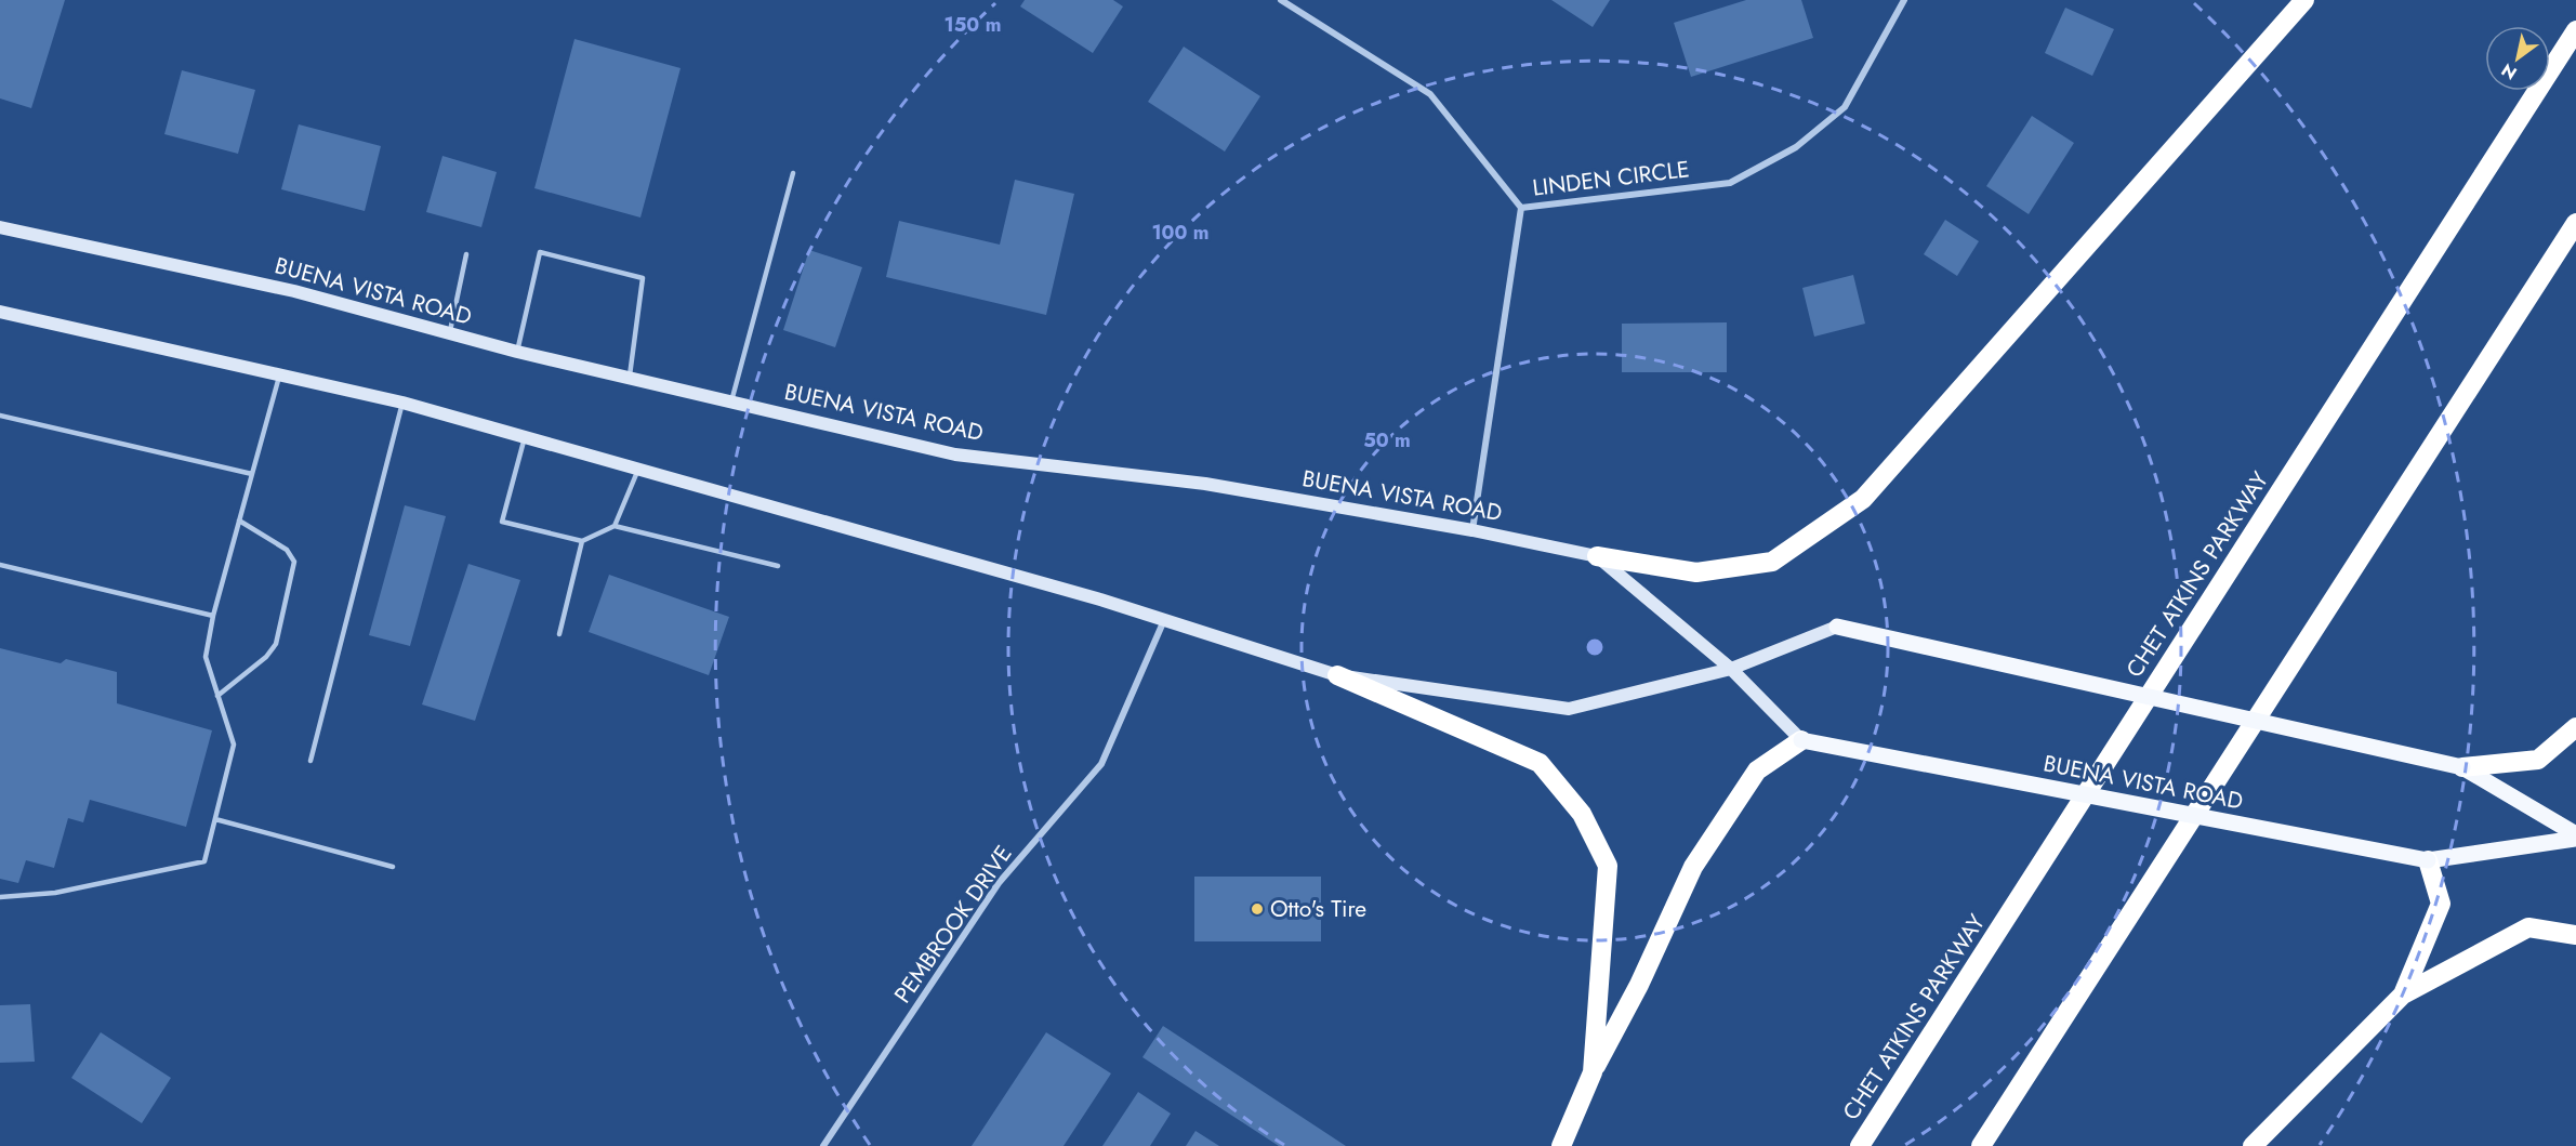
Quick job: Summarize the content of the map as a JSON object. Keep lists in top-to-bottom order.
{
  "streets": {
    "highway": ["CHET ATKINS PARKWAY"],
    "main road": ["BUENA VISTA ROAD"],
    "street": ["LINDEN CIRCLE", "PEMBROOK DRIVE"]
  },
  "crossings": [
    ["LINDEN CIRCLE", "BUENA VISTA ROAD"],
    ["BUENA VISTA ROAD", "PEMBROOK DRIVE"]
  ],
  "places": ["Otto's Tire"],
  "north": "bottom left",
  "rings": ["150 m", "100 m", "50 m"]
}
